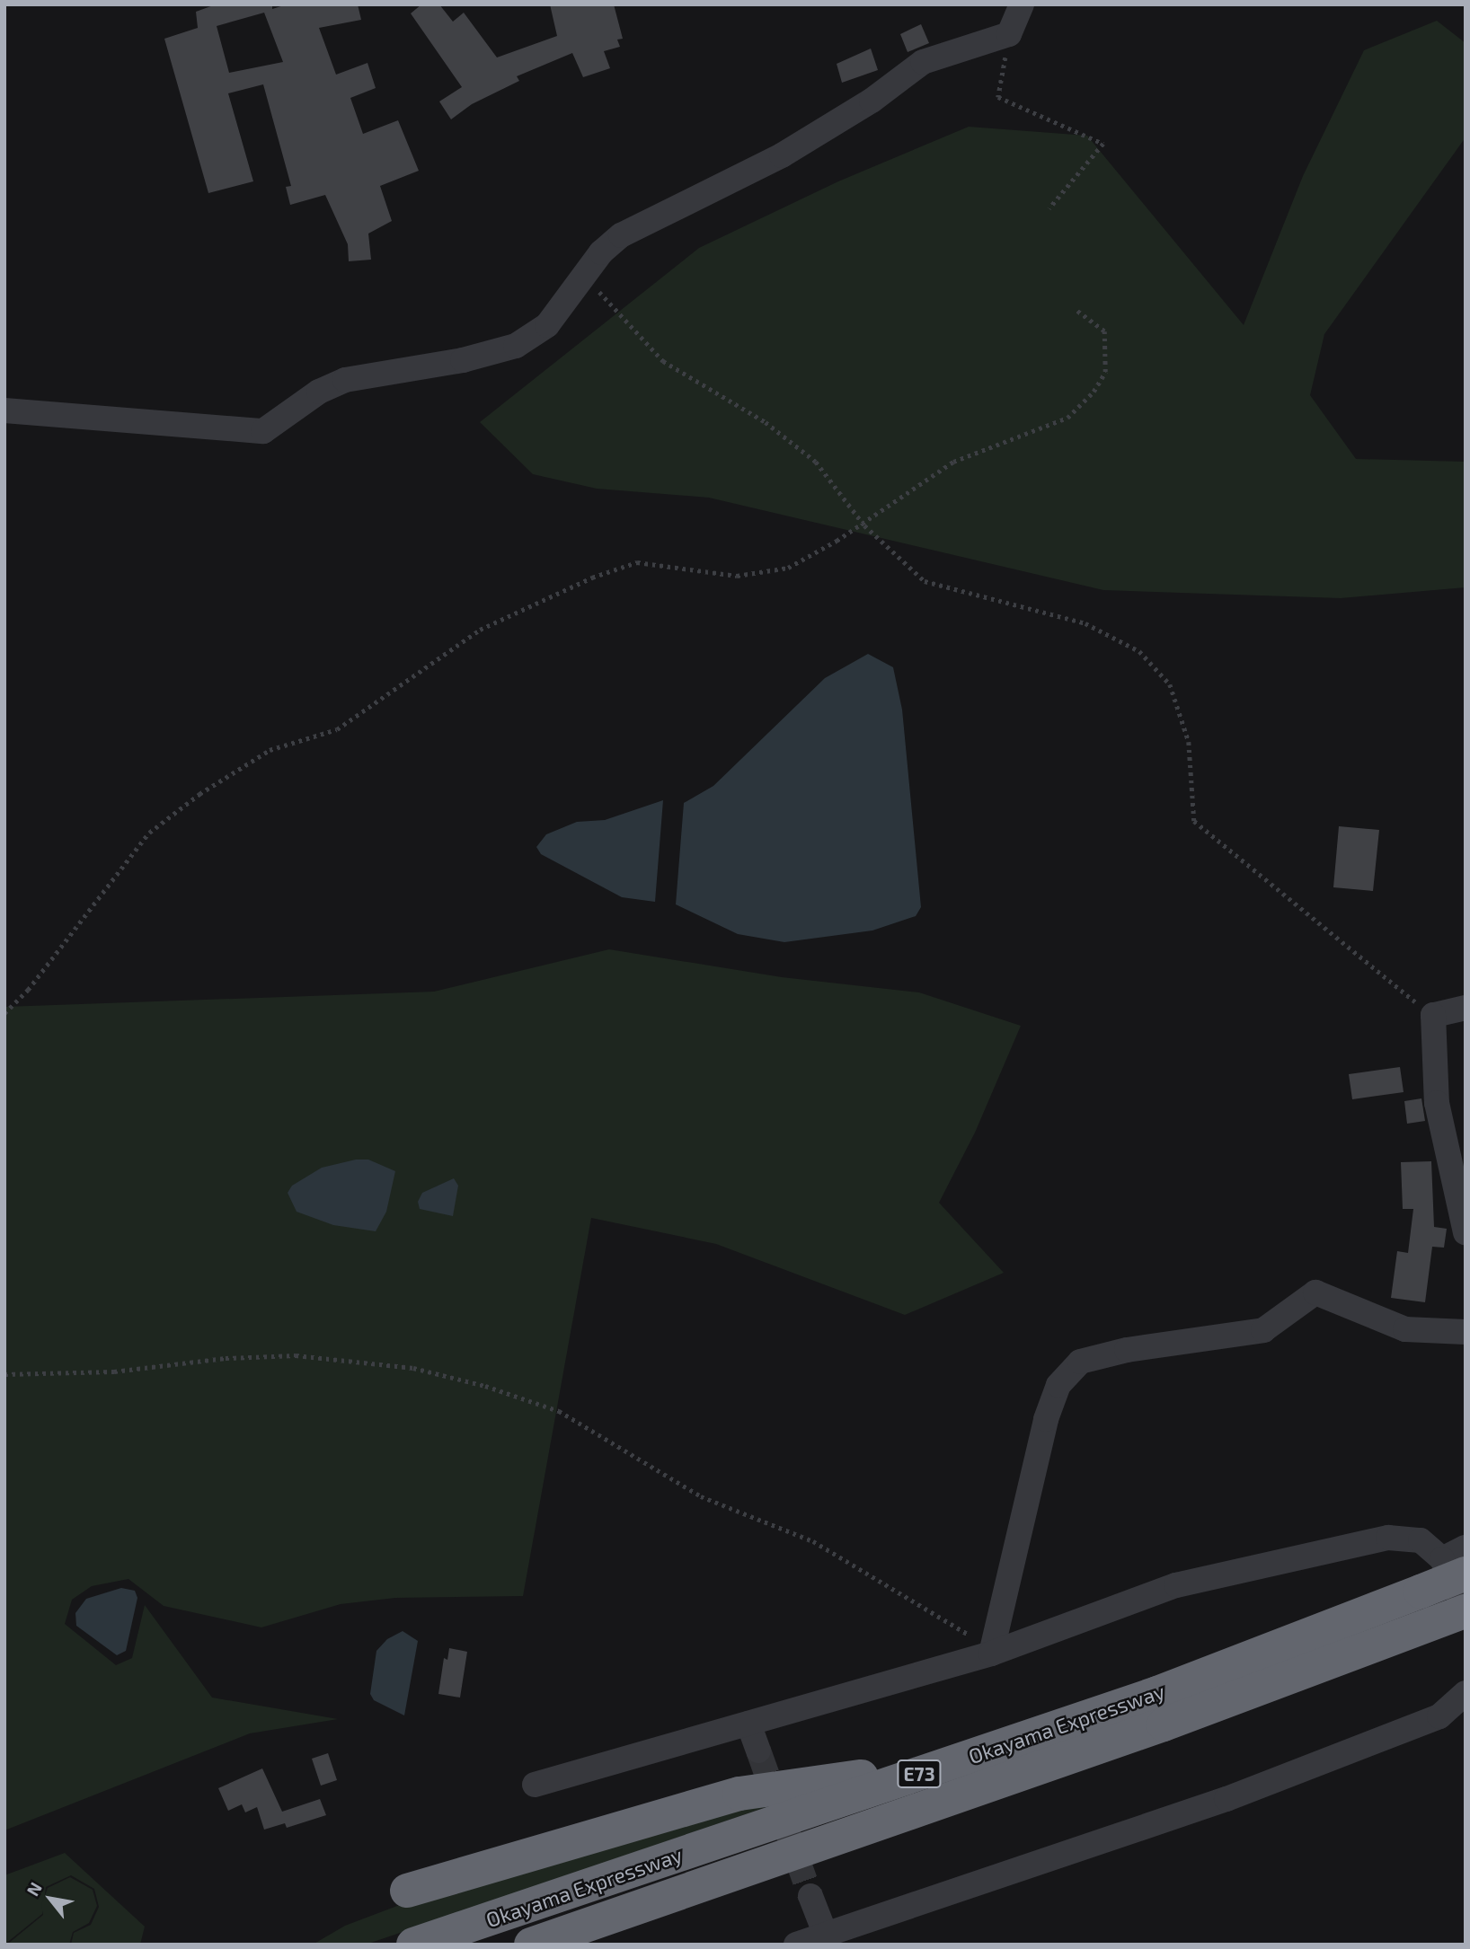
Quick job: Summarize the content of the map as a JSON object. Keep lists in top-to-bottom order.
{
  "streets": {
    "highway": ["Okayama Expressway", "E73"]
  },
  "north": "top left"
}
